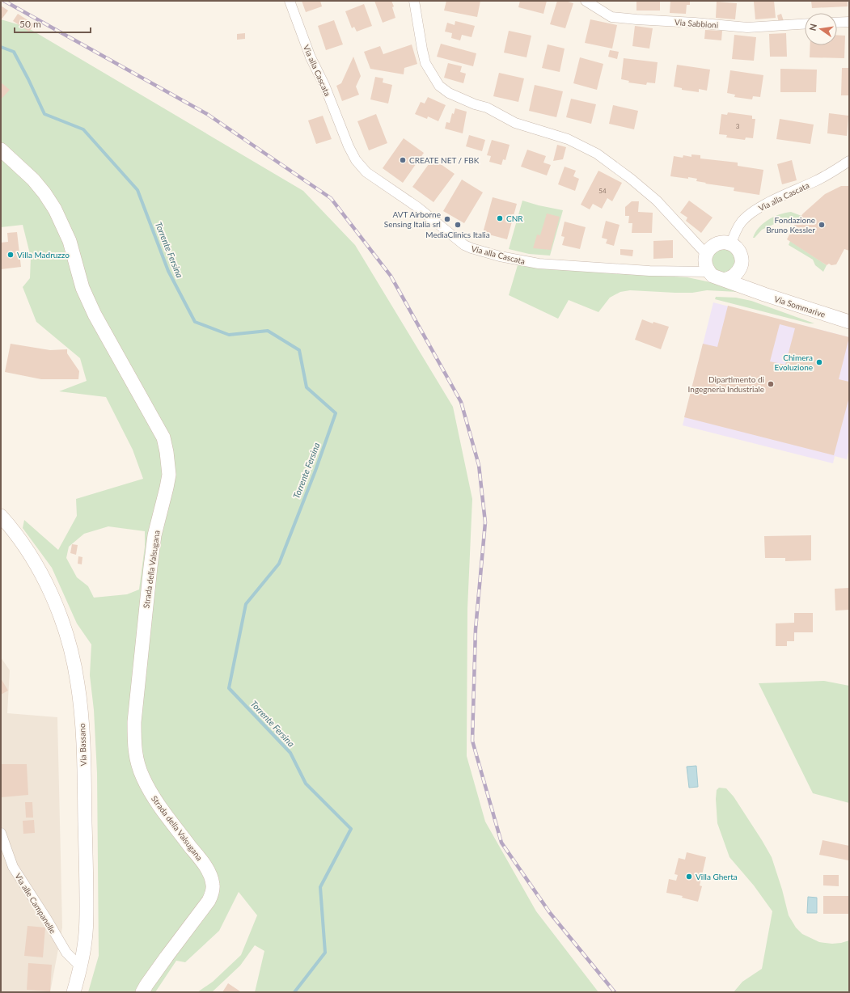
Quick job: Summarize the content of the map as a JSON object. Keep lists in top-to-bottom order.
{
  "streets": {
    "main road": ["Via Sommarive", "Strada della Valsugana", "Via Bassano"],
    "street": ["Via Sabbioni", "Via alla Cascata", "Via alle Campanelle"]
  },
  "crossings": [
    ["Via alla Cascata", "Via Sommarive"],
    ["Via Bassano", "Via alle Campanelle"]
  ],
  "water": ["Torrente Fersina"],
  "places": [
    "CREATE NET / FBK",
    "CNR",
    "AVT Airborne Sensing Italia srl",
    "MediaClinics Italia",
    "Fondazione Bruno Kessler",
    "Villa Madruzzo",
    "Chimera Evoluzione",
    "Dipartimento di Ingegneria Industriale",
    "Villa Gherta"
  ],
  "house_numbers": ["3", "54"],
  "scale_bar": "50 m",
  "north": "left"
}
